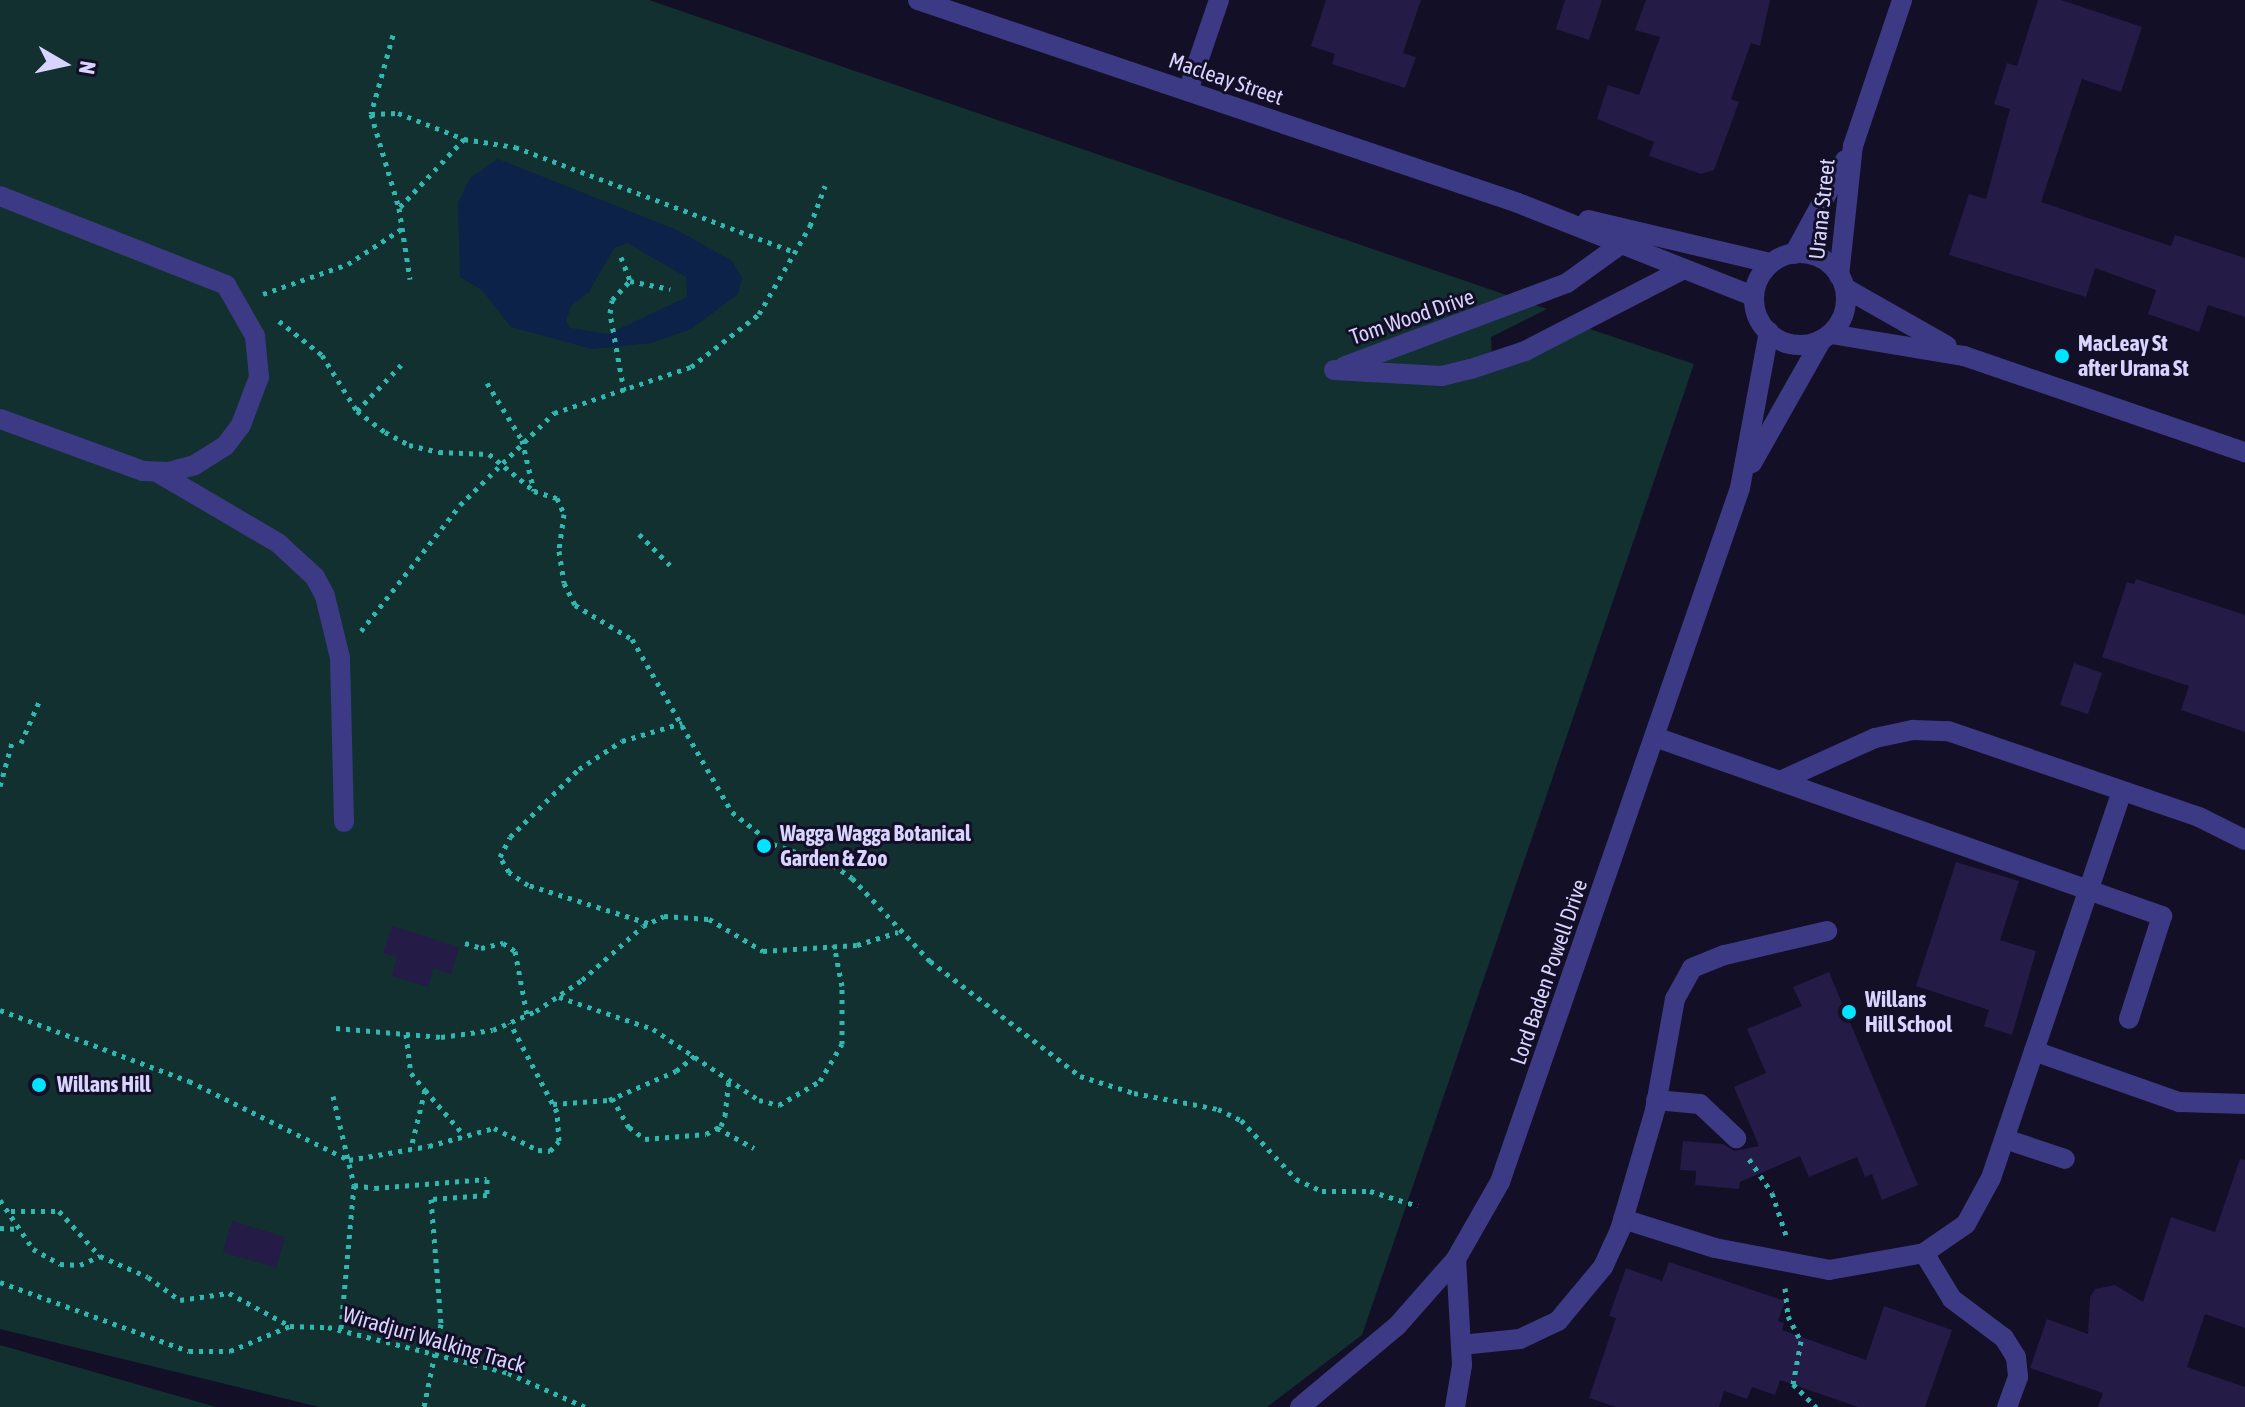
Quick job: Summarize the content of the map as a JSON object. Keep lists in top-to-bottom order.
{
  "streets": {
    "street": [
      "Macleay Street",
      "Urana Street",
      "Tom Wood Drive",
      "Lord Baden Powell Drive"
    ],
    "path": ["Wiradjuri Walking Track"]
  },
  "crossings": [
    ["Macleay Street", "Urana Street"],
    ["Macleay Street", "Tom Wood Drive"],
    ["Macleay Street", "Lord Baden Powell Drive"],
    ["Urana Street", "Lord Baden Powell Drive"]
  ],
  "places": [
    "MacLeay St after Urana St",
    "Wagga Wagga Botanical Garden & Zoo",
    "Willans Hill School",
    "Willans Hill"
  ],
  "north": "right"
}
